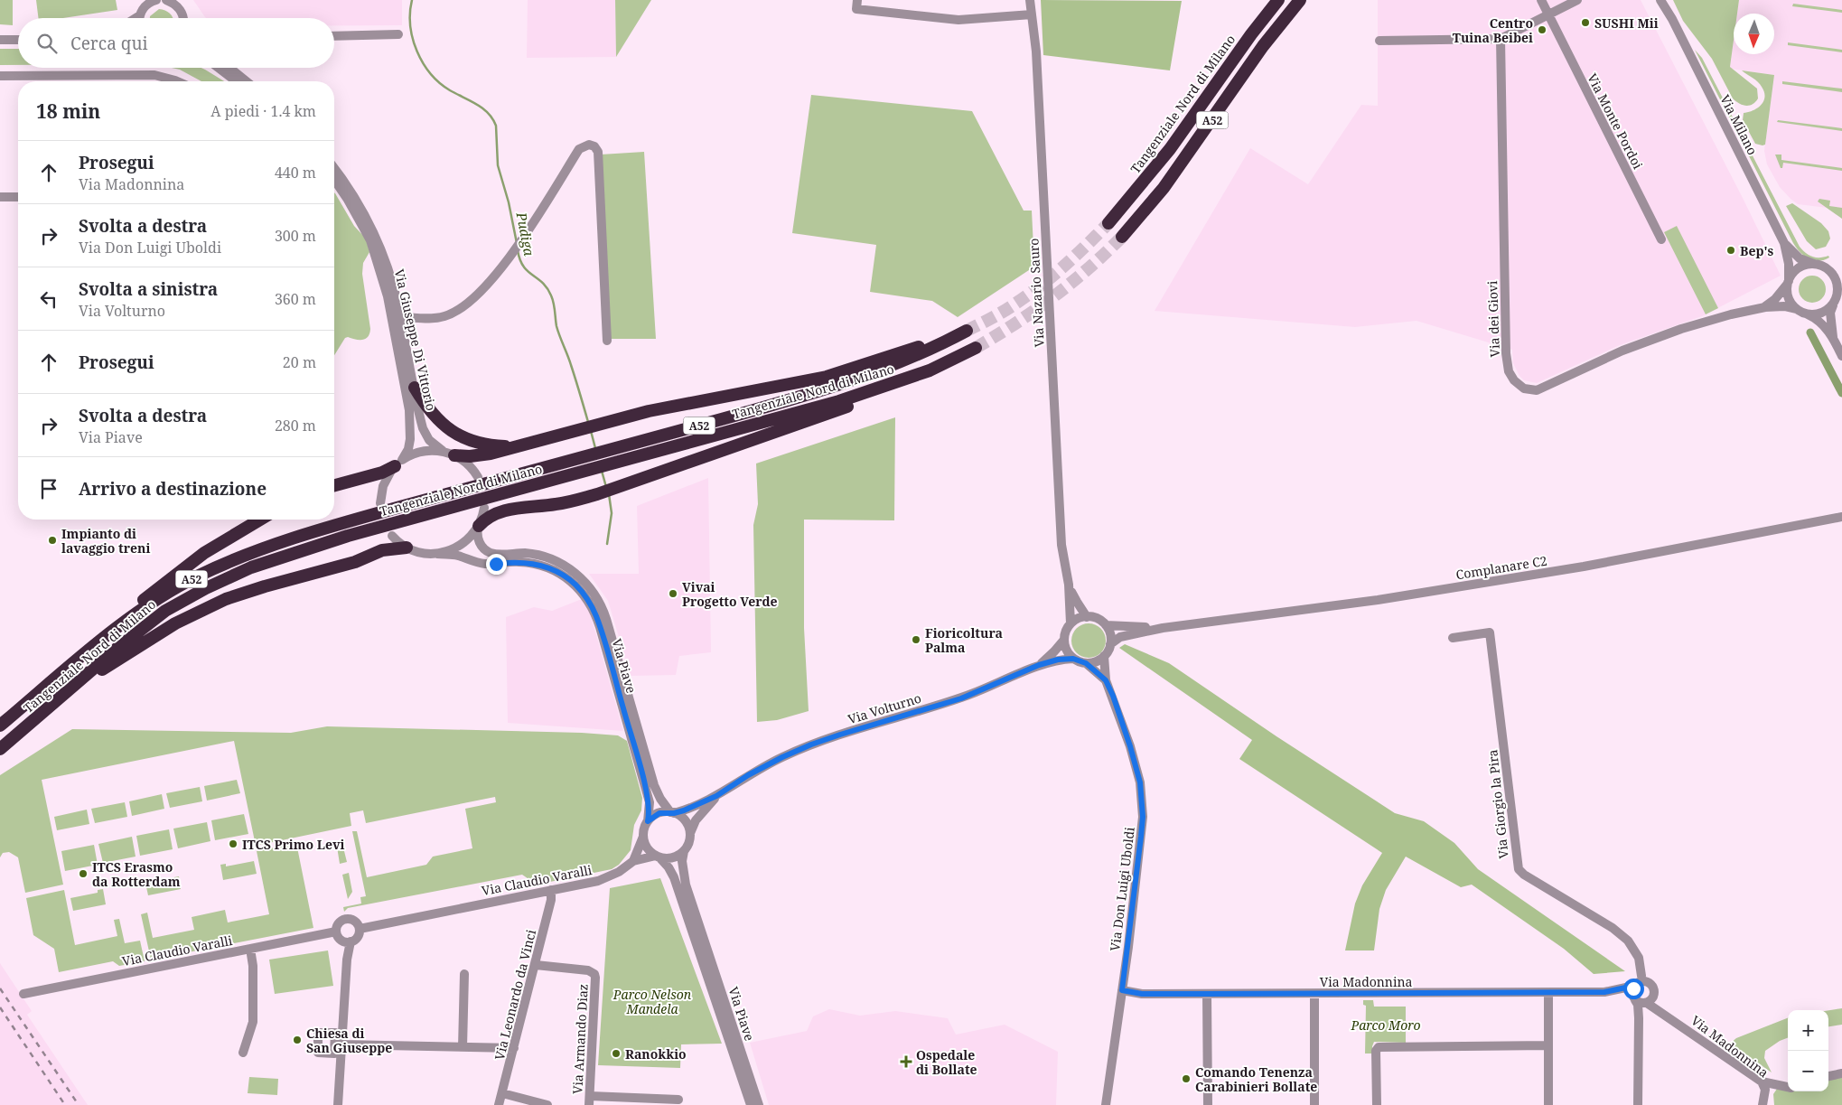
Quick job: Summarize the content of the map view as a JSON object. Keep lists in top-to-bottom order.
{
  "streets": {
    "highway": ["Tangenziale Nord di Milano", "A52"],
    "street": [
      "Via Monte Pordoi",
      "Via Milano",
      "Via Nazario Sauro",
      "Via dei Giovi",
      "Via Giuseppe Di Vittorio",
      "Complanare C2",
      "Via Piave",
      "Via Volturno",
      "Via Giorgio la Pira",
      "Via Claudio Varalli",
      "Via Don Luigi Uboldi",
      "Via Madonnina",
      "Via Leonardo da Vinci",
      "Via Armando Diaz"
    ]
  },
  "crossings": [
    ["Tangenziale Nord di Milano", "Via Piave"],
    ["Via Milano", "Via dei Giovi"],
    ["Via Nazario Sauro", "Complanare C2"],
    ["Via Nazario Sauro", "Via Volturno"],
    ["Via Nazario Sauro", "Via Don Luigi Uboldi"],
    ["Complanare C2", "Via Volturno"],
    ["Complanare C2", "Via Don Luigi Uboldi"],
    ["Via Piave", "Via Volturno"],
    ["Via Piave", "Via Claudio Varalli"],
    ["Via Volturno", "Via Claudio Varalli"],
    ["Via Volturno", "Via Don Luigi Uboldi"],
    ["Via Claudio Varalli", "Via Leonardo da Vinci"],
    ["Via Don Luigi Uboldi", "Via Madonnina"],
    ["Via Leonardo da Vinci", "Via Armando Diaz"]
  ],
  "water": ["Pudiga"],
  "parks": ["Parco Nelson Mandela", "Parco Moro"],
  "places": {
    "other": [
      "SUSHI Mii",
      "Centro Tuina Beibei",
      "Bep's",
      "Impianto di lavaggio treni",
      "Vivai Progetto Verde",
      "Fioricoltura Palma",
      "ITCS Primo Levi",
      "ITCS Erasmo da Rotterdam",
      "Chiesa di San Giuseppe",
      "Ranokkio",
      "Comando Tenenza Carabinieri Bollate"
    ],
    "health": ["Ospedale di Bollate"]
  },
  "north": "bottom",
  "page": {
    "search": "Cerca qui",
    "heading": ["18 min", "A piedi · 1.4 km"],
    "list": [
      ["Prosegui", "Via Madonnina", "440 m"],
      ["Svolta a destra", "Via Don Luigi Uboldi", "300 m"],
      ["Svolta a sinistra", "Via Volturno", "360 m"],
      ["Prosegui", "20 m"],
      ["Svolta a destra", "Via Piave", "280 m"],
      "Arrivo a destinazione"
    ],
    "map_buttons": ["+", "−"]
  }
}
